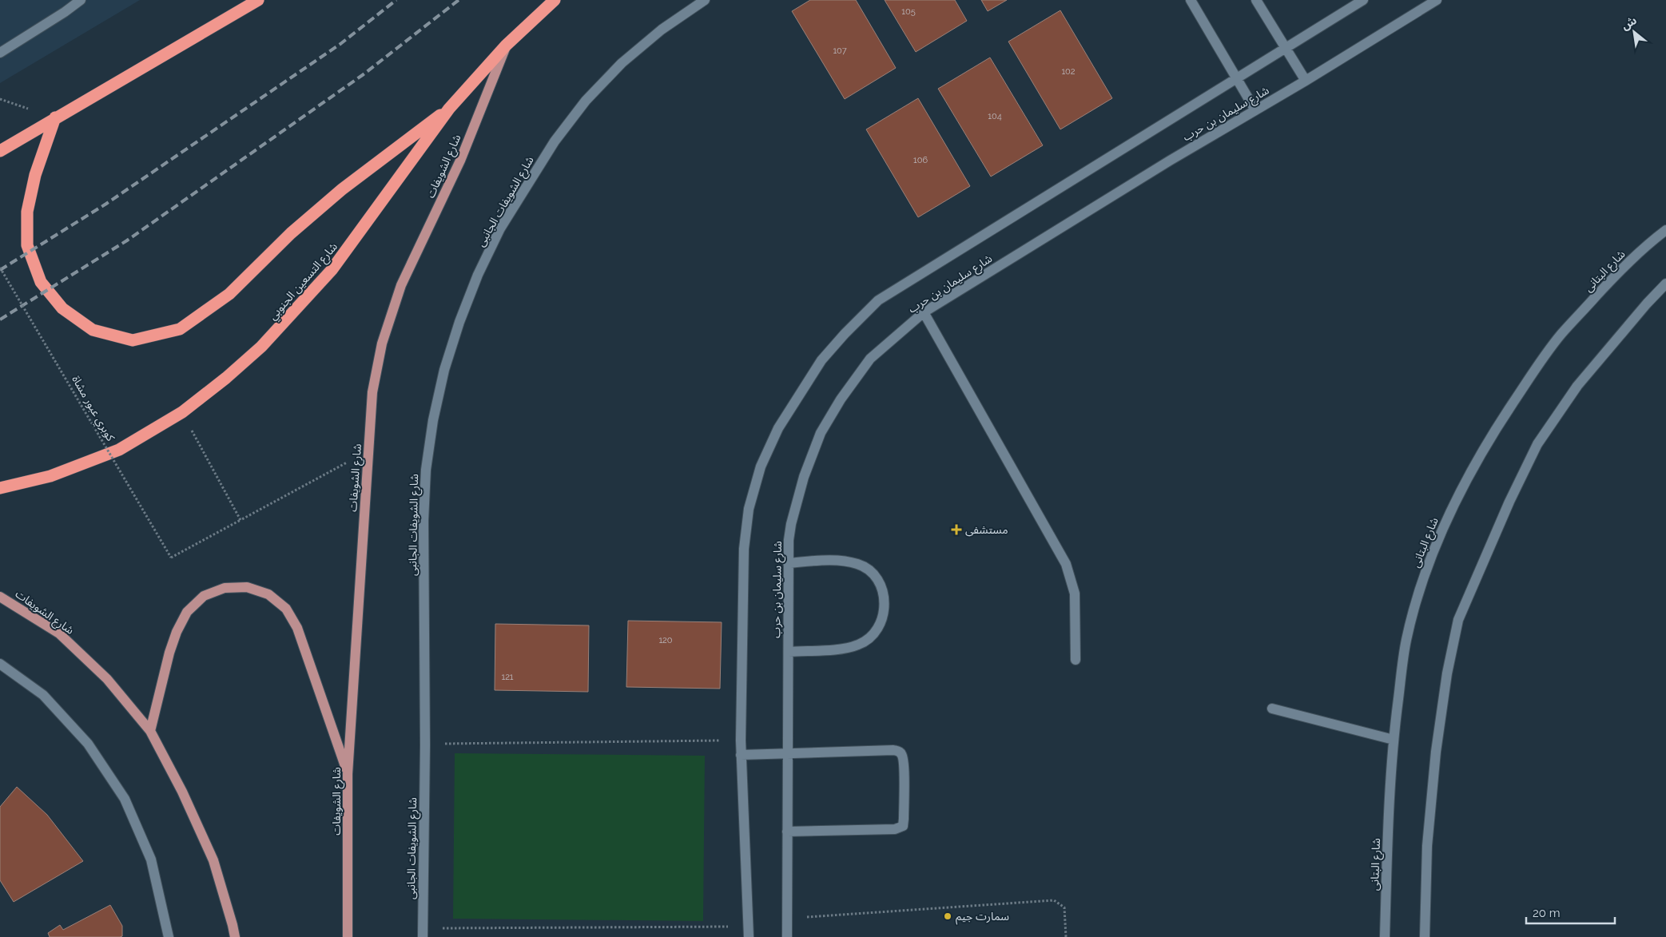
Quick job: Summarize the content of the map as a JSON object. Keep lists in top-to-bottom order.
{
  "streets": {
    "highway": ["شارع التسعين الجنوبي"],
    "main road": ["شارع الشويفات"],
    "street": ["شارع سليمان بن حرب", "شارع الشويفات الجانبى", "شارع البتانى"],
    "path": ["كوبري عبور مشاة"]
  },
  "crossings": [
    ["شارع الشويفات", "شارع التسعين الجنوبي"]
  ],
  "places": {
    "health": ["مستشفى"],
    "other": ["سمارت جيم"]
  },
  "house_numbers": [
    "105",
    "107",
    "102",
    "104",
    "106",
    "120",
    "121"
  ],
  "scale_bar": "20 m",
  "north": "top left"
}
